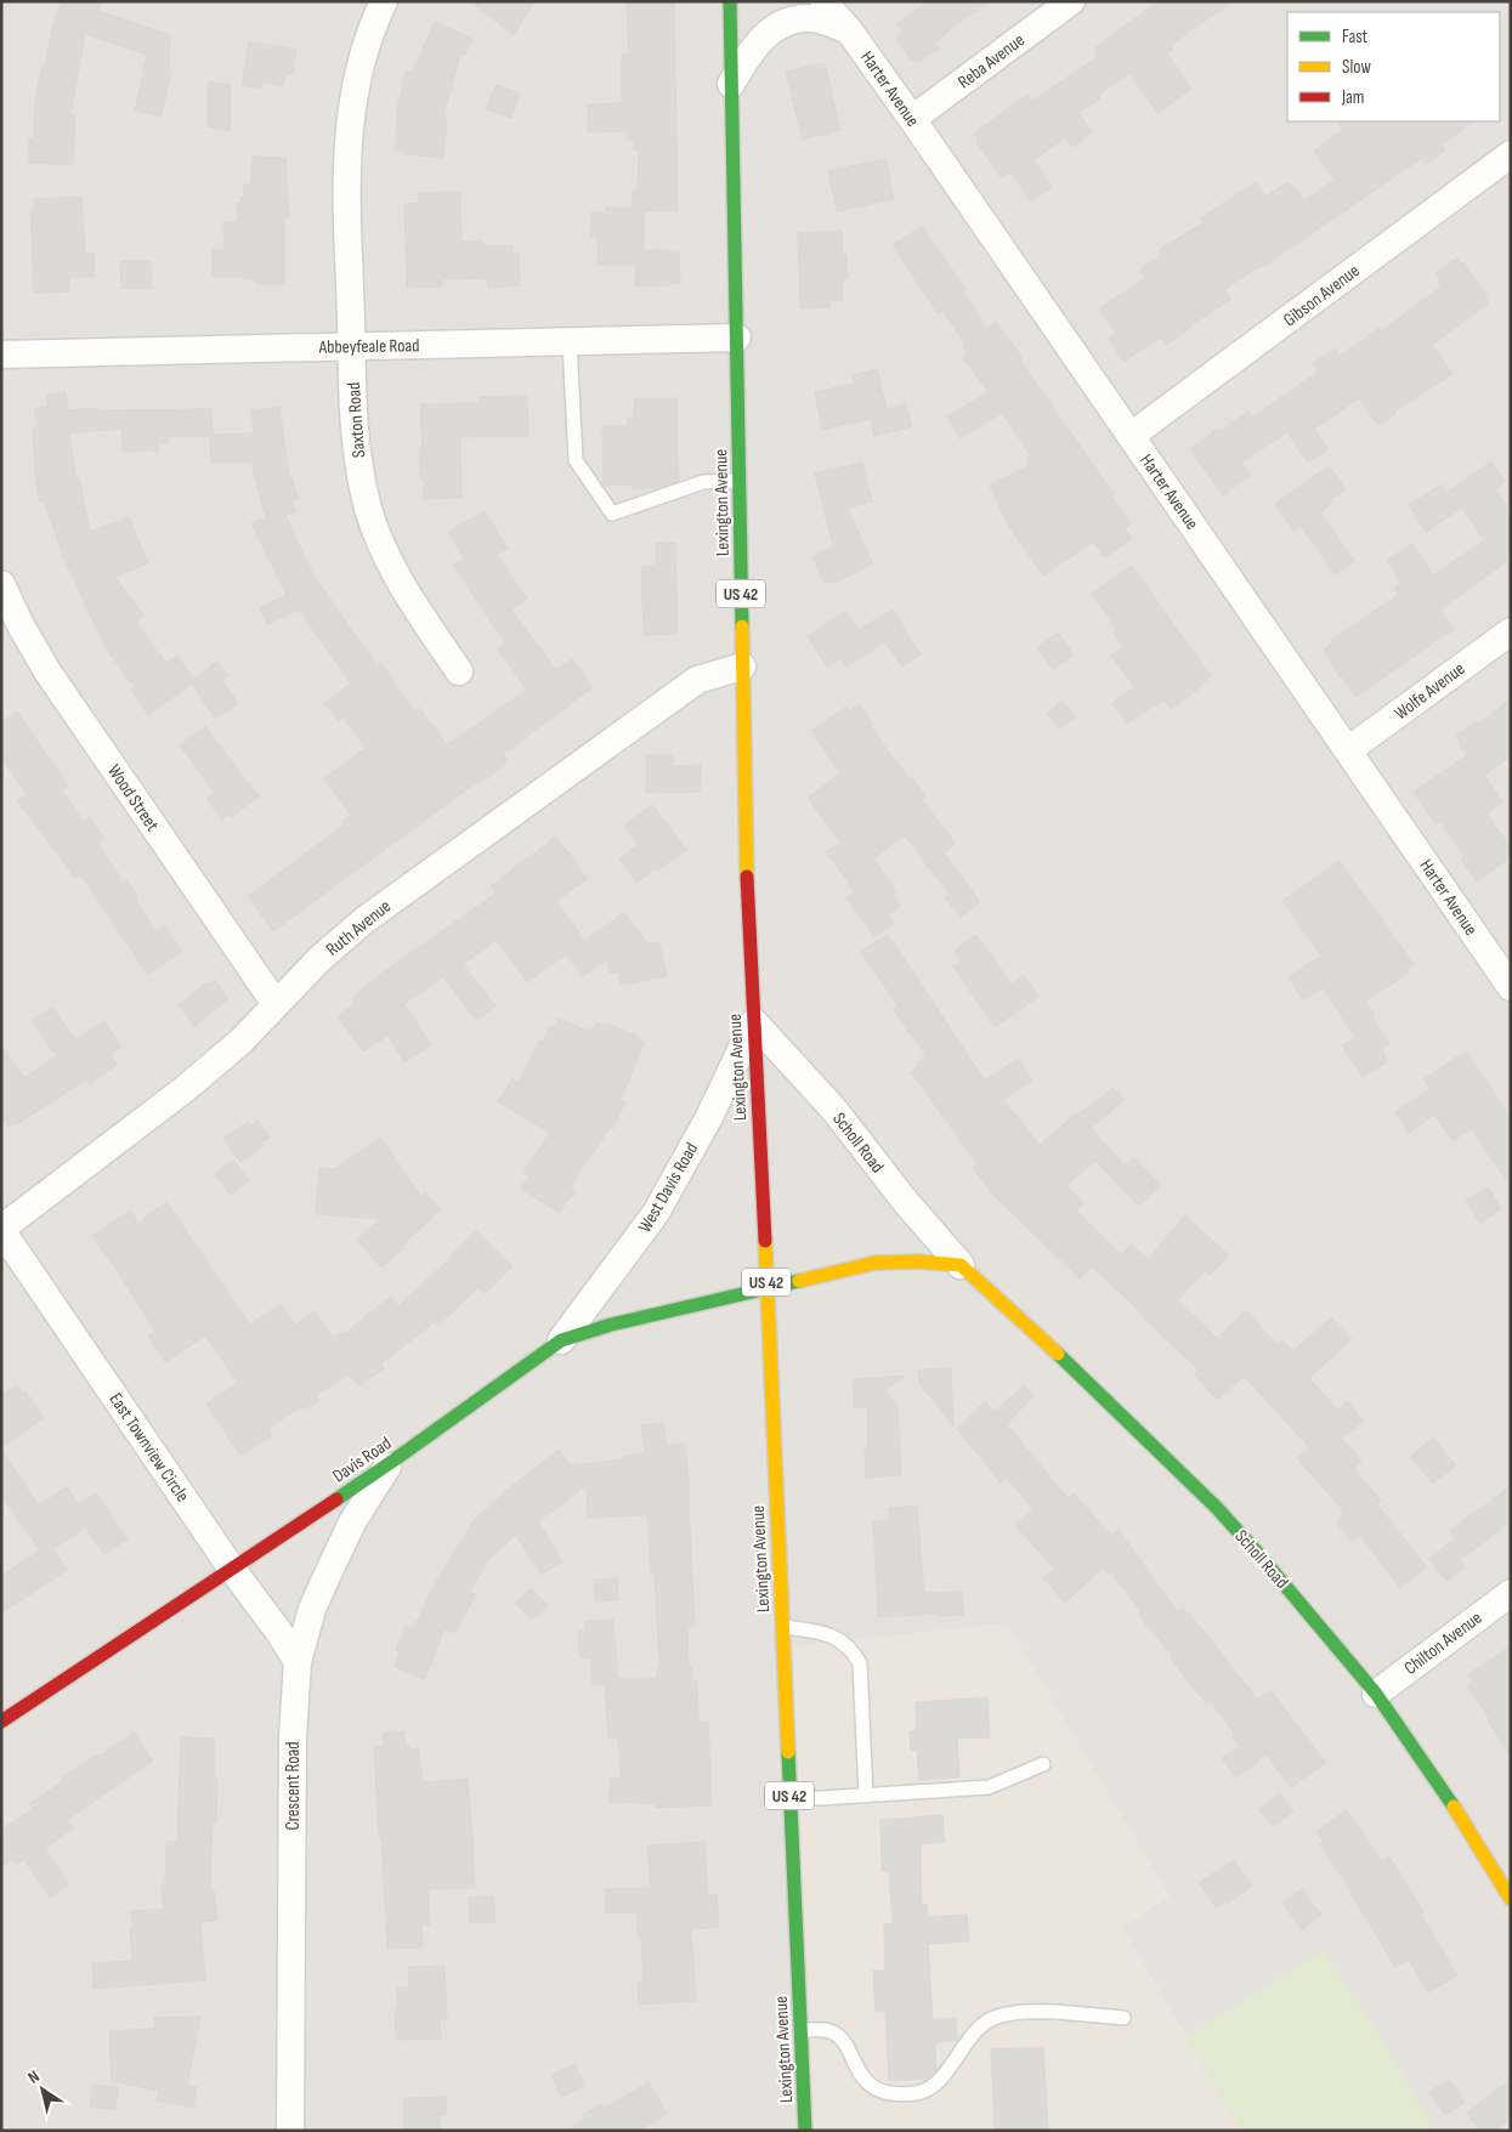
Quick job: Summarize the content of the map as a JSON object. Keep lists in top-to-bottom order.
{
  "streets": {
    "main road": [
      "Lexington Avenue",
      "US 42",
      "Scholl Road",
      "Davis Road"
    ],
    "street": [
      "Reba Avenue",
      "Harter Avenue",
      "Gibson Avenue",
      "Abbeyfeale Road",
      "Saxton Road",
      "Wolfe Avenue",
      "Wood Street",
      "Ruth Avenue",
      "West Davis Road",
      "East Townview Circle",
      "Chilton Avenue",
      "Crescent Road"
    ]
  },
  "crossings": [
    ["Reba Avenue", "Harter Avenue"],
    ["Harter Avenue", "Gibson Avenue"],
    ["Harter Avenue", "Wolfe Avenue"],
    ["Abbeyfeale Road", "Saxton Road"],
    ["Abbeyfeale Road", "Lexington Avenue"],
    ["Lexington Avenue", "Ruth Avenue"],
    ["Lexington Avenue", "Scholl Road"],
    ["Lexington Avenue", "West Davis Road"],
    ["Lexington Avenue", "Davis Road"],
    ["Wood Street", "Ruth Avenue"],
    ["Ruth Avenue", "East Townview Circle"],
    ["Scholl Road", "West Davis Road"],
    ["Scholl Road", "Chilton Avenue"],
    ["West Davis Road", "Davis Road"],
    ["East Townview Circle", "Davis Road"],
    ["East Townview Circle", "Crescent Road"],
    ["Davis Road", "Crescent Road"]
  ],
  "legend": ["Fast", "Slow", "Jam"],
  "north": "top left"
}
